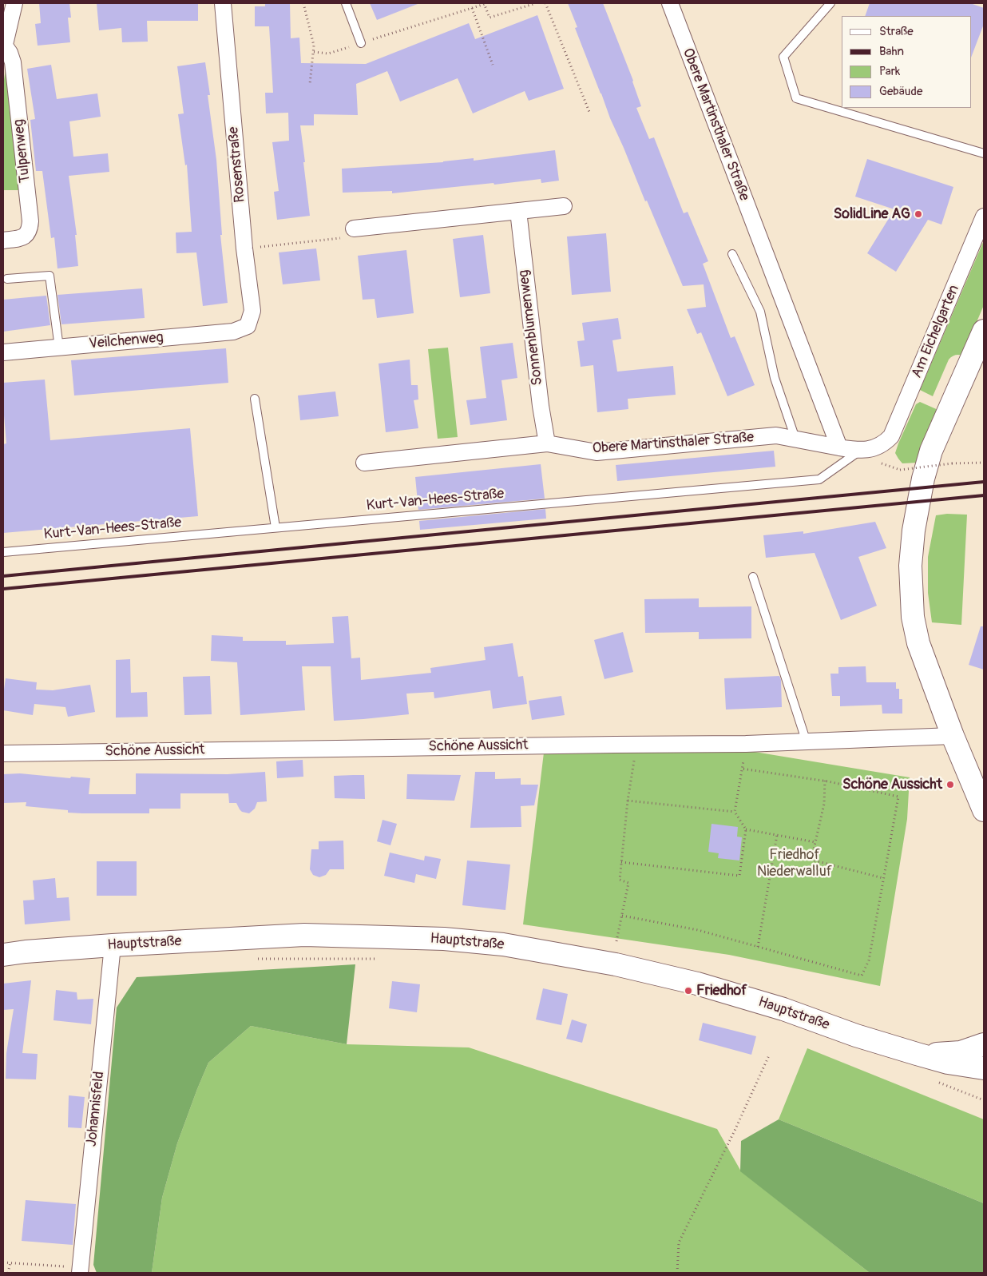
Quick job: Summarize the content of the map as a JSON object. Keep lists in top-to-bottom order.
{
  "streets": {
    "street": [
      "Obere Martinsthaler Straße",
      "Tulpenweg",
      "Rosenstraße",
      "Sonnenblumenweg",
      "Am Eichelgarten",
      "Veilchenweg",
      "Schöne Aussicht",
      "Hauptstraße",
      "Johannisfeld"
    ],
    "lane": ["Kurt-Van-Hees-Straße"]
  },
  "crossings": [
    ["Obere Martinsthaler Straße", "Sonnenblumenweg"],
    ["Obere Martinsthaler Straße", "Am Eichelgarten"],
    ["Obere Martinsthaler Straße", "Kurt-Van-Hees-Straße"],
    ["Rosenstraße", "Veilchenweg"],
    ["Hauptstraße", "Johannisfeld"]
  ],
  "parks": ["Friedhof Niederwalluf"],
  "places": ["SolidLine AG", "Schöne Aussicht", "Friedhof"],
  "legend": [
    "Straße",
    "Bahn",
    "Park",
    "Gebäude"
  ]
}
